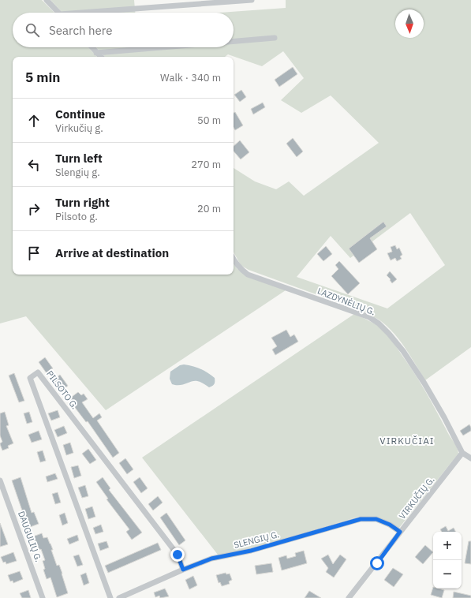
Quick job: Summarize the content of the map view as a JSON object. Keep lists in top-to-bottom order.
{
  "streets": {
    "street": [
      "LAZDYNĖLIŲ G.",
      "PILSOTO G.",
      "VIRKUČIŲ G.",
      "DAUGULIŲ G.",
      "SLENGIŲ G."
    ]
  },
  "crossings": [
    ["LAZDYNĖLIŲ G.", "VIRKUČIŲ G."],
    ["PILSOTO G.", "SLENGIŲ G."],
    ["VIRKUČIŲ G.", "SLENGIŲ G."]
  ],
  "districts": ["VIRKUČIAI"],
  "north": "bottom",
  "page": {
    "search": "Search here",
    "heading": ["5 min", "Walk · 340 m"],
    "list": [
      ["Continue", "Virkučių g.", "50 m"],
      ["Turn left", "Slengių g.", "270 m"],
      ["Turn right", "Pilsoto g.", "20 m"],
      "Arrive at destination"
    ],
    "map_buttons": ["+", "−"]
  }
}
